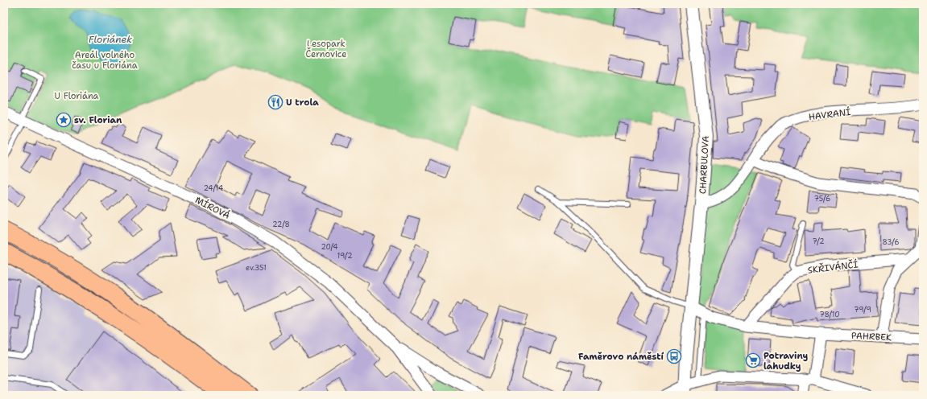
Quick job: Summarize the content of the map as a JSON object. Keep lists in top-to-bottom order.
{
  "streets": {
    "street": [
      "HAVRANÍ",
      "CHARBULOVA",
      "MÍROVÁ",
      "SKŘIVÁNČÍ",
      "PAHRBEK"
    ]
  },
  "crossings": [
    ["HAVRANÍ", "CHARBULOVA"],
    ["CHARBULOVA", "PAHRBEK"],
    ["SKŘIVÁNČÍ", "PAHRBEK"]
  ],
  "water": ["Floriánek"],
  "parks": ["Lesopark Černovice", "Areál volného času u Floriána", "U Floriána"],
  "places": {
    "restaurant": ["U trola"],
    "place": ["sv. Florian"],
    "bus stop": ["Faměrovo náměstí"],
    "supermarket": ["Potraviny lahudky"]
  },
  "house_numbers": [
    "24/14",
    "75/6",
    "22/8",
    "7/2",
    "83/6",
    "20/4",
    "19/2",
    "ev.351",
    "79/9",
    "78/10"
  ]
}
